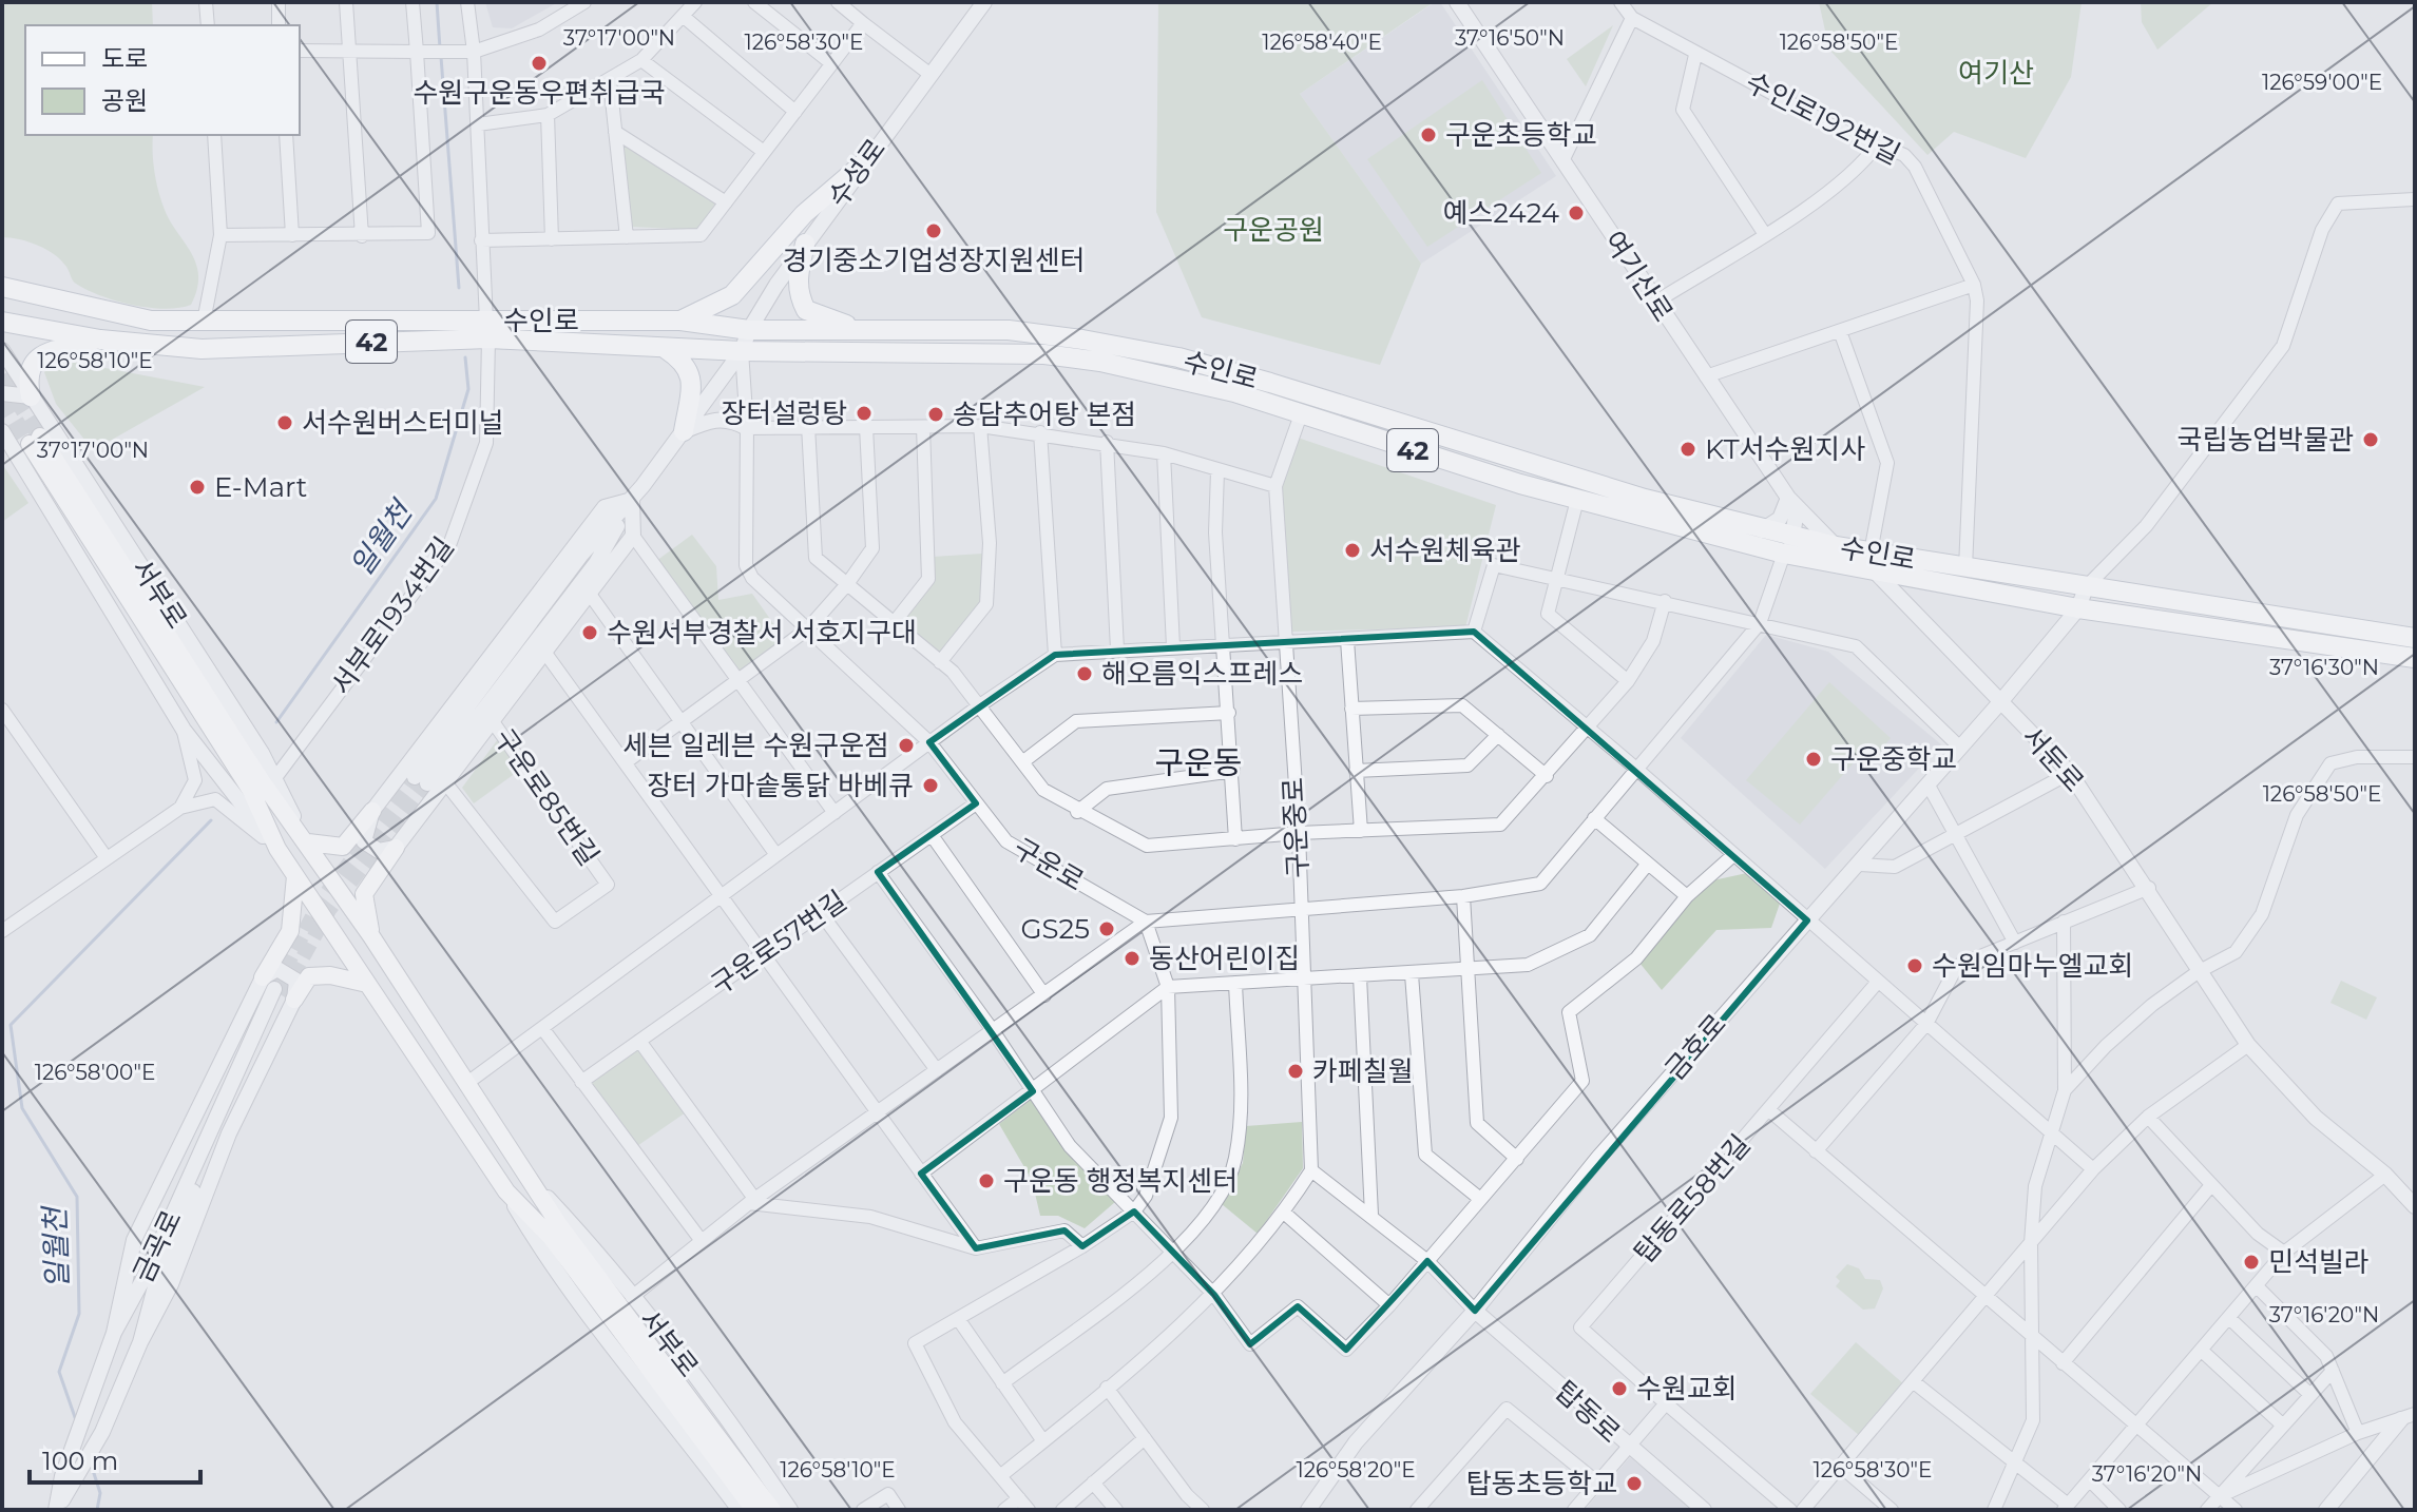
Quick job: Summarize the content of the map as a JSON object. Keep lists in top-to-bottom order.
{
  "streets": {
    "main road": ["수인로", "42", "서부로"],
    "street": [
      "수인로192번길",
      "수성로",
      "여기산로",
      "서부로1934번길",
      "서둔로",
      "구운로85번길",
      "구운중로",
      "구운로",
      "구운로57번길",
      "금호로",
      "탑동로58번길",
      "금곡로",
      "탑동로"
    ]
  },
  "crossings": [
    ["수인로192번길", "수인로"],
    ["수성로", "수인로"],
    ["수성로", "구운로85번길"],
    ["수성로", "구운로"],
    ["여기산로", "수인로"],
    ["수인로", "서부로1934번길"],
    ["수인로", "서둔로"],
    ["수인로", "구운로85번길"],
    ["수인로", "구운중로"],
    ["수인로", "구운로"],
    ["수인로", "금호로"],
    ["서부로", "서부로1934번길"],
    ["서둔로", "금호로"],
    ["구운로85번길", "구운로"],
    ["구운로", "구운로57번길"],
    ["금호로", "탑동로"]
  ],
  "districts": ["구운동"],
  "water": ["일월천"],
  "parks": ["여기산", "구운공원"],
  "places": [
    "수원구운동우편취급국",
    "구운초등학교",
    "예스2424",
    "경기중소기업성장지원센터",
    "장터설렁탕",
    "송담추어탕 본점",
    "서수원버스터미널",
    "국립농업박물관",
    "KT서수원지사",
    "E-Mart",
    "서수원체육관",
    "수원서부경찰서 서호지구대",
    "해오름익스프레스",
    "세븐 일레븐 수원구운점",
    "구운중학교",
    "장터 가마솥통닭 바베큐",
    "GS25",
    "동산어린이집",
    "수원임마누엘교회",
    "카페칠월",
    "구운동 행정복지센터",
    "민석빌라",
    "수원교회",
    "탑동초등학교"
  ],
  "legend": ["도로", "공원"],
  "scale_bar": "100 m",
  "coordinates": [
    "37°17'00\"N",
    "37°16'50\"N",
    "126°58'30\"E",
    "126°58'40\"E",
    "126°58'50\"E",
    "126°59'00\"E",
    "126°58'10\"E",
    "37°16'30\"N",
    "126°58'00\"E",
    "37°16'20\"N",
    "126°58'20\"E"
  ]
}
